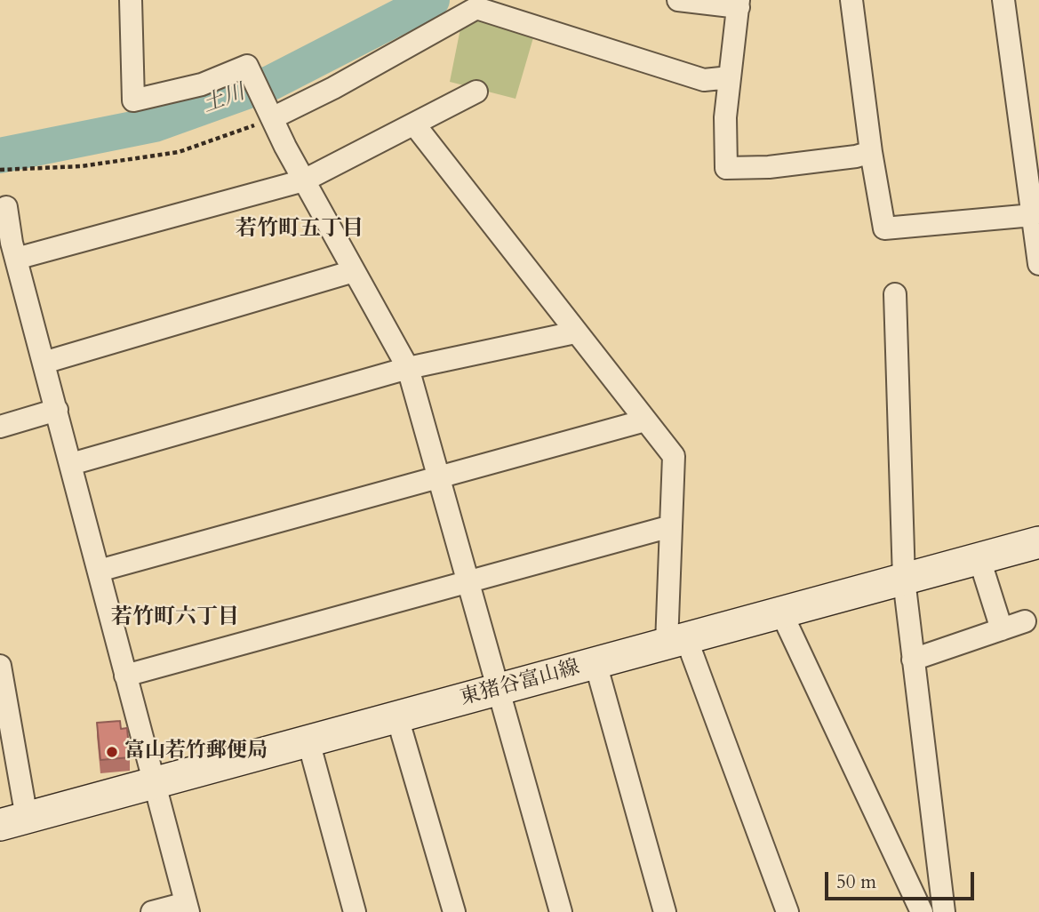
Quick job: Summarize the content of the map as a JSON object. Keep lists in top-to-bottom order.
{
  "streets": {
    "main road": ["東猪谷富山線"]
  },
  "districts": ["若竹町五丁目", "若竹町六丁目"],
  "water": ["土川"],
  "places": ["富山若竹郵便局"],
  "scale_bar": "50 m"
}
